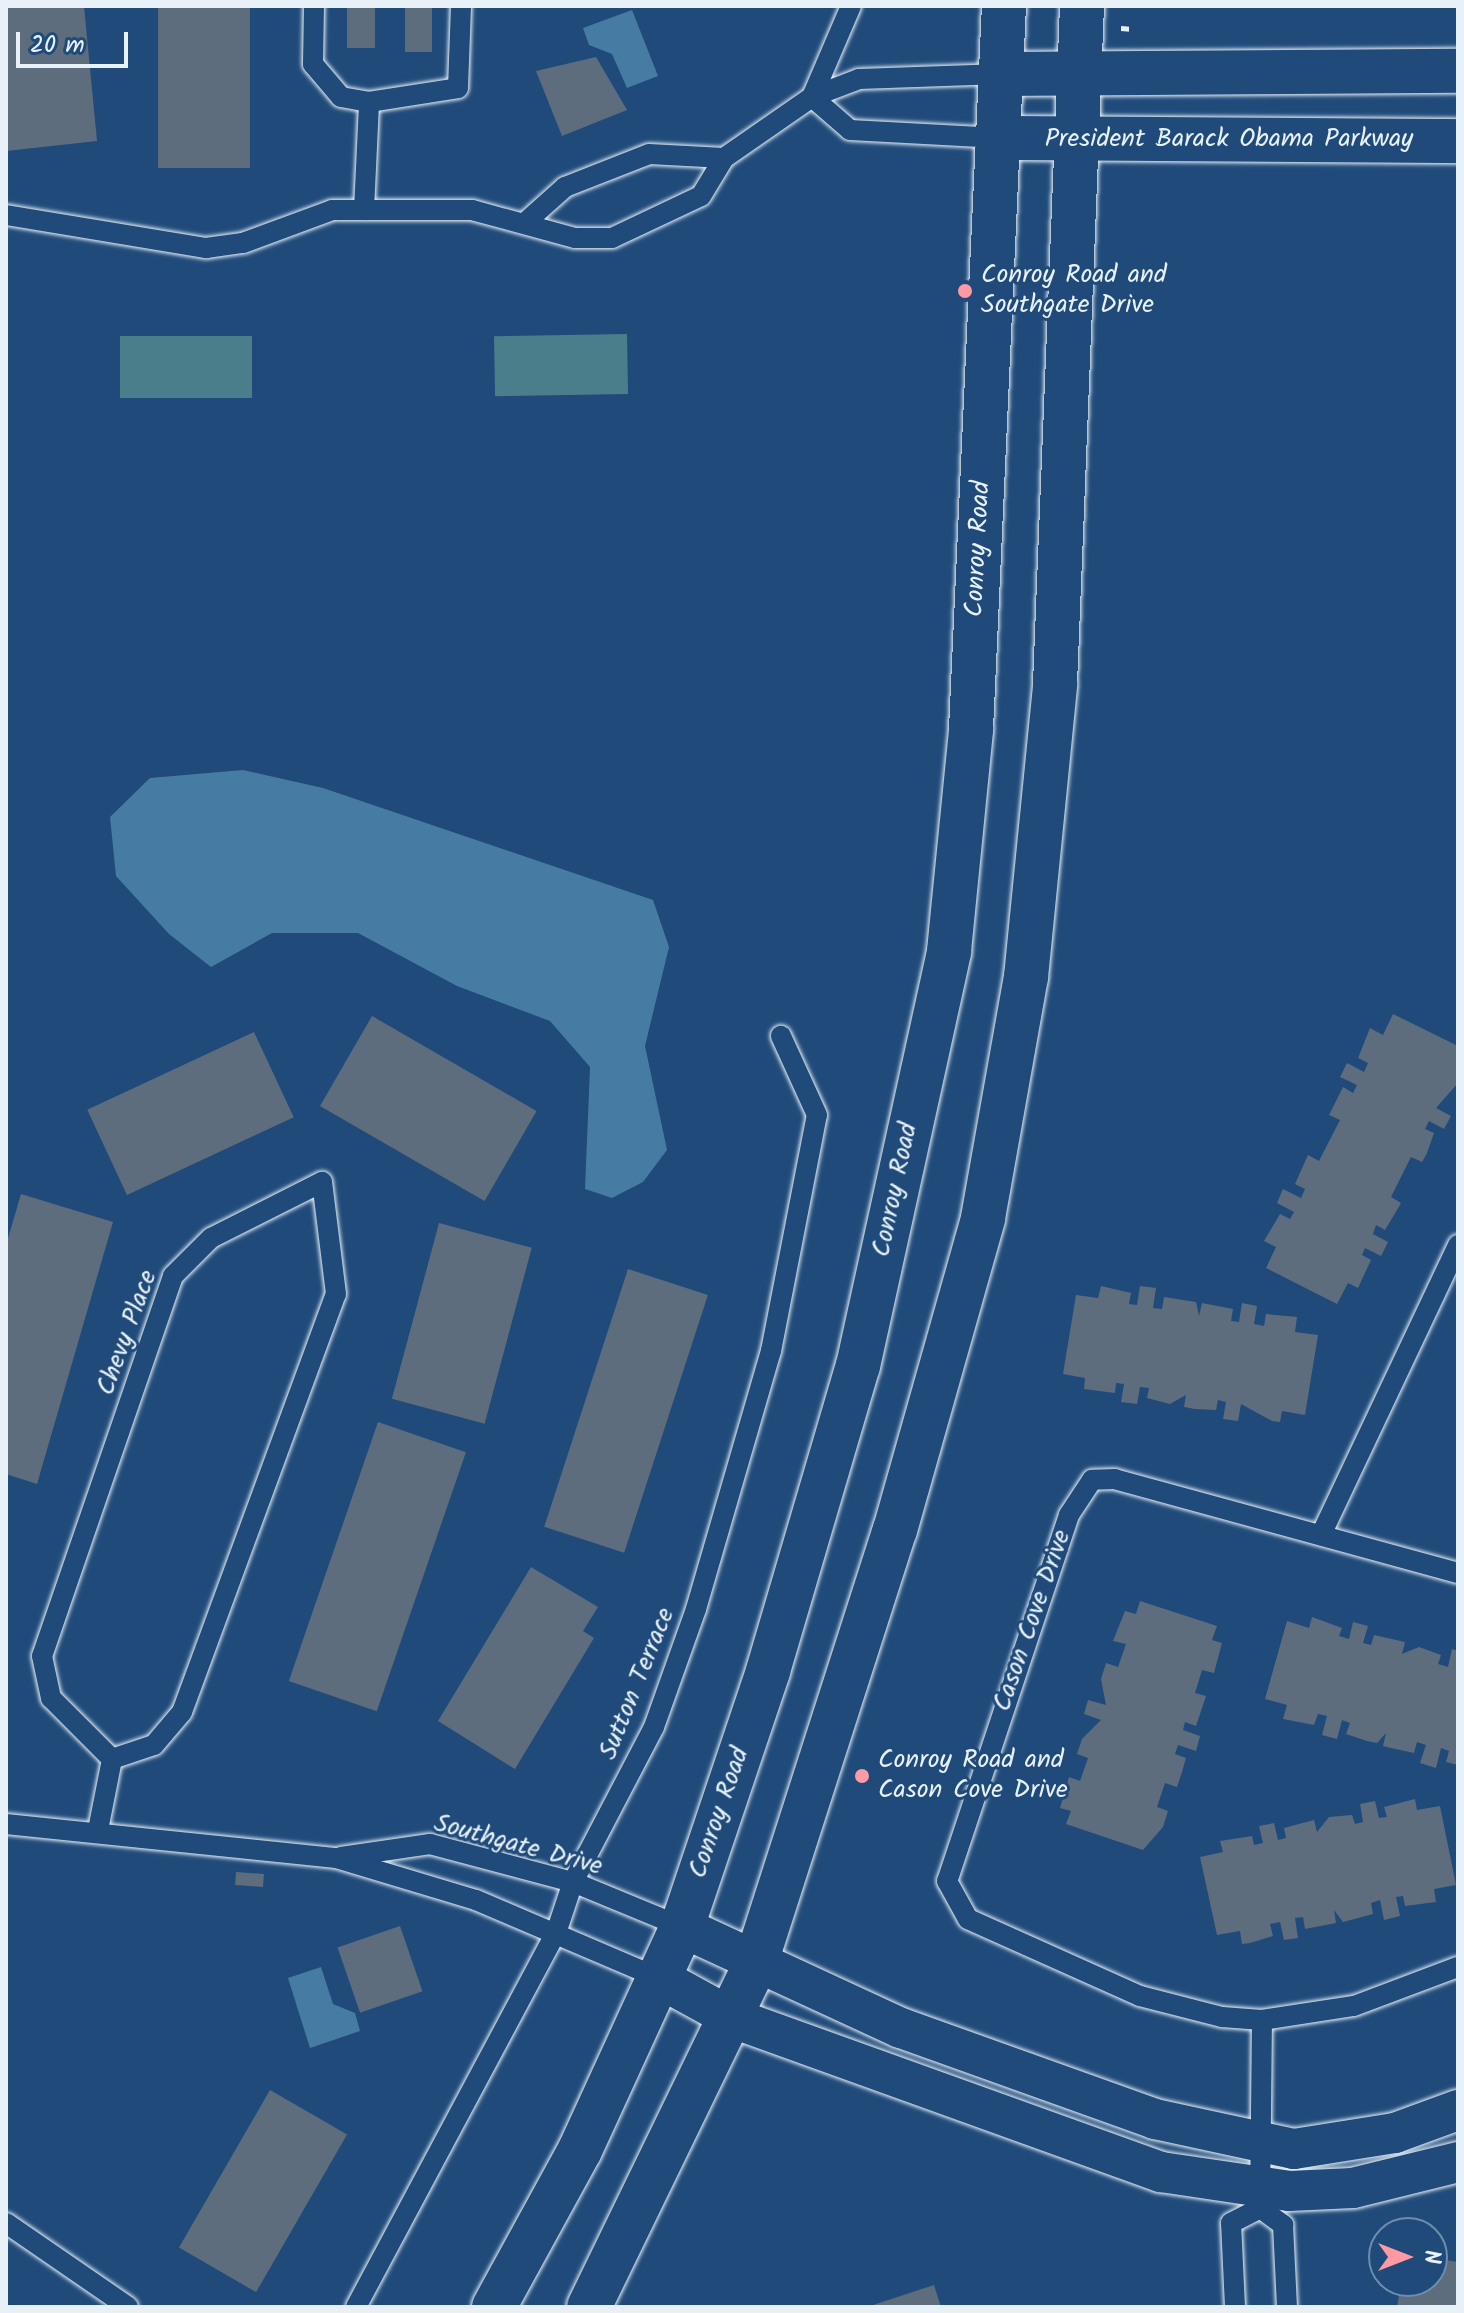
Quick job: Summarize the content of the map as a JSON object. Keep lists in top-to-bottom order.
{
  "streets": {
    "main road": ["President Barack Obama Parkway", "Conroy Road"],
    "lane": [
      "Chevy Place",
      "Cason Cove Drive",
      "Sutton Terrace",
      "Southgate Drive"
    ]
  },
  "crossings": [
    ["President Barack Obama Parkway", "Conroy Road"],
    ["Conroy Road", "Southgate Drive"],
    ["Sutton Terrace", "Southgate Drive"]
  ],
  "places": ["Conroy Road and Southgate Drive", "Conroy Road and Cason Cove Drive"],
  "scale_bar": "20 m",
  "north": "right"
}
